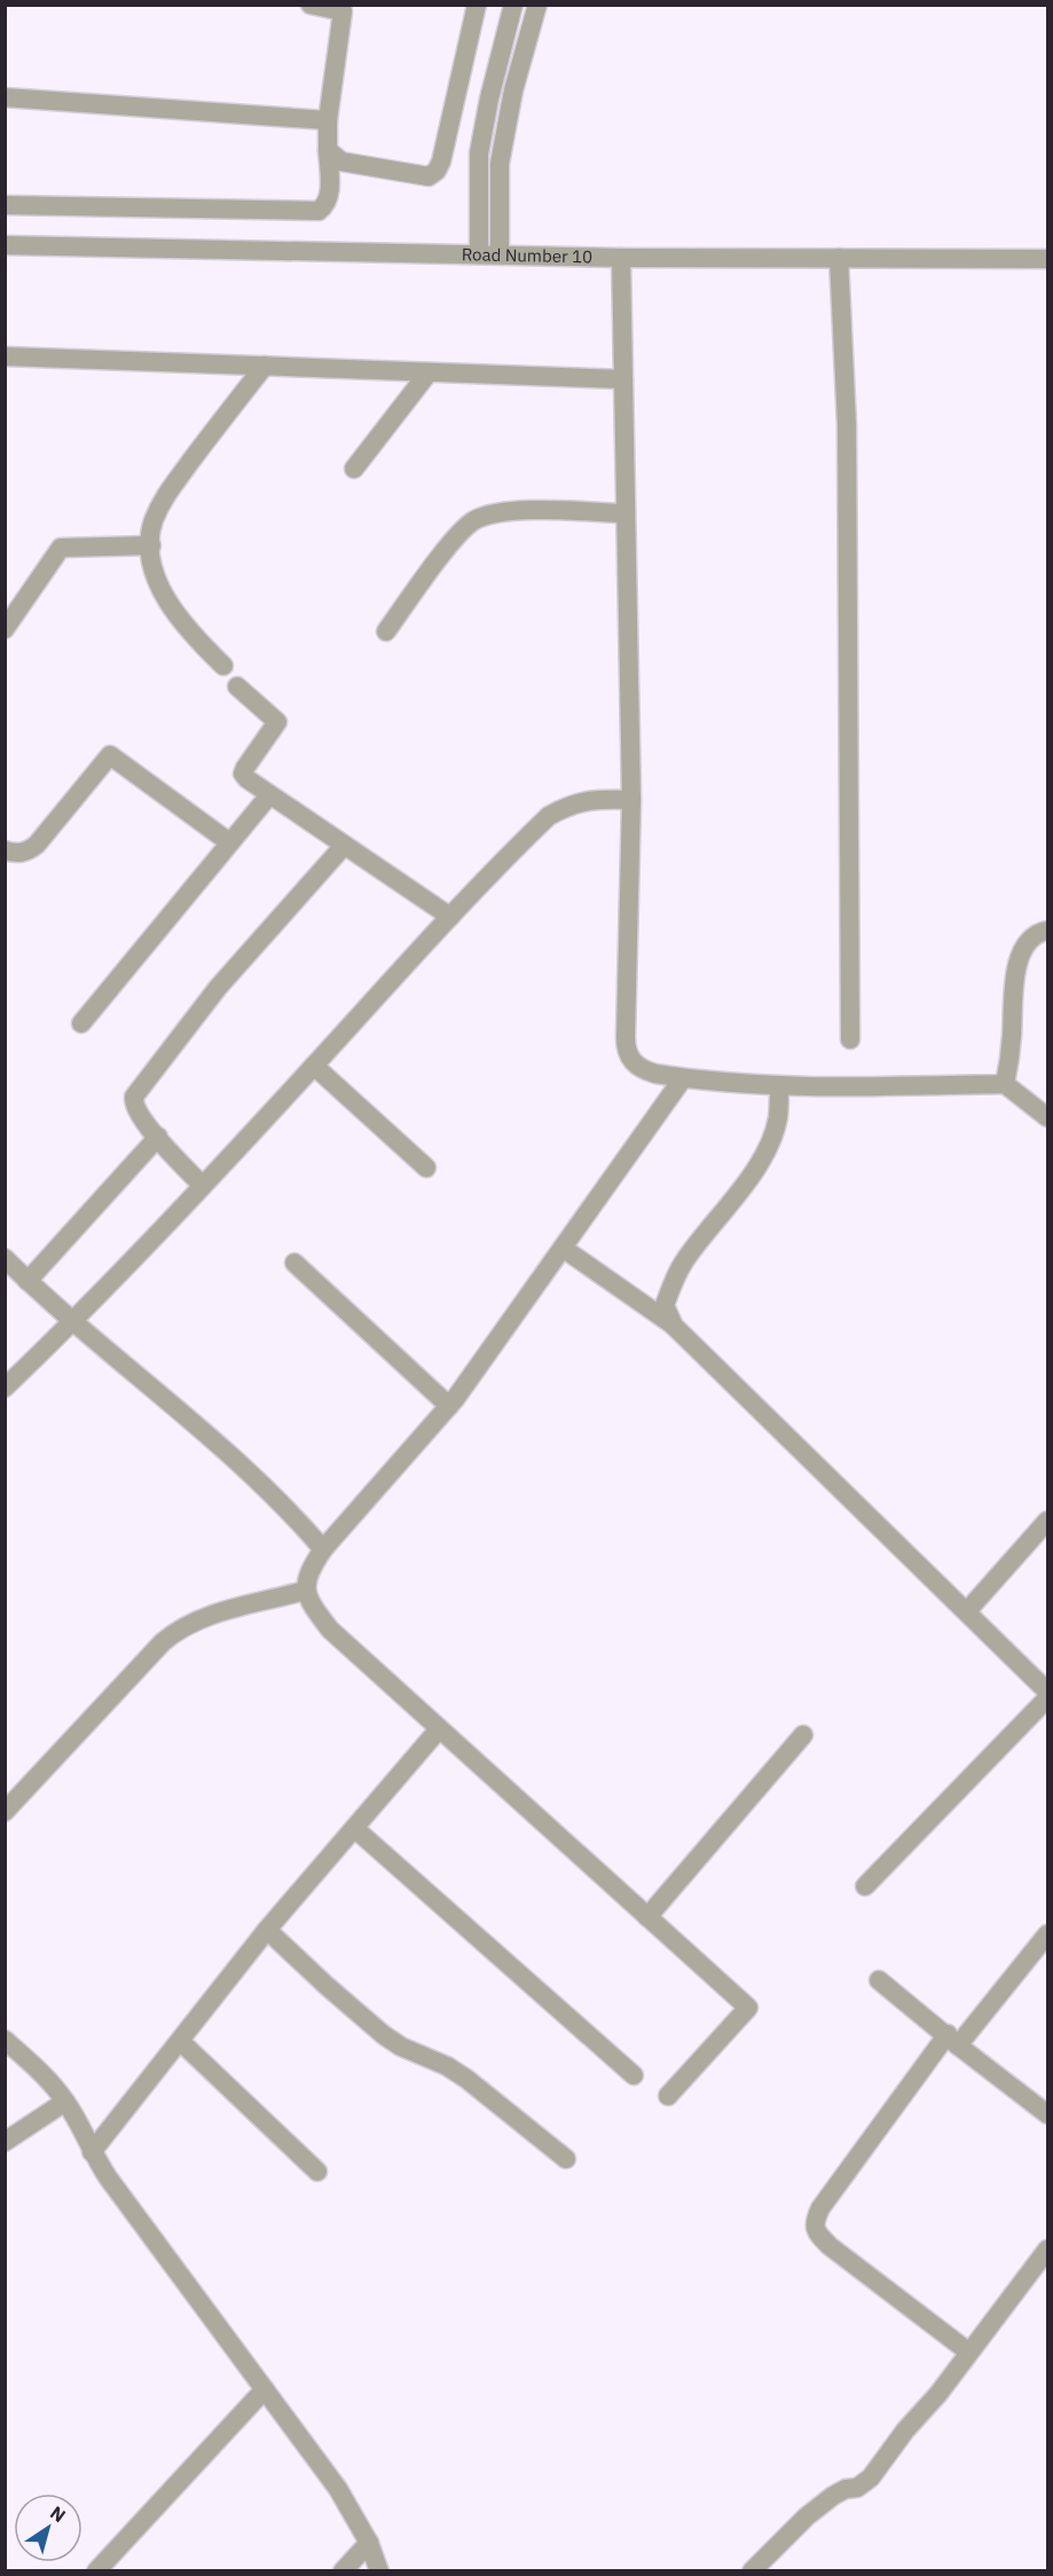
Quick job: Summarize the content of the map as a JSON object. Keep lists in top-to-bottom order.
{
  "streets": {
    "street": ["Road Number 10"]
  },
  "north": "top right"
}
